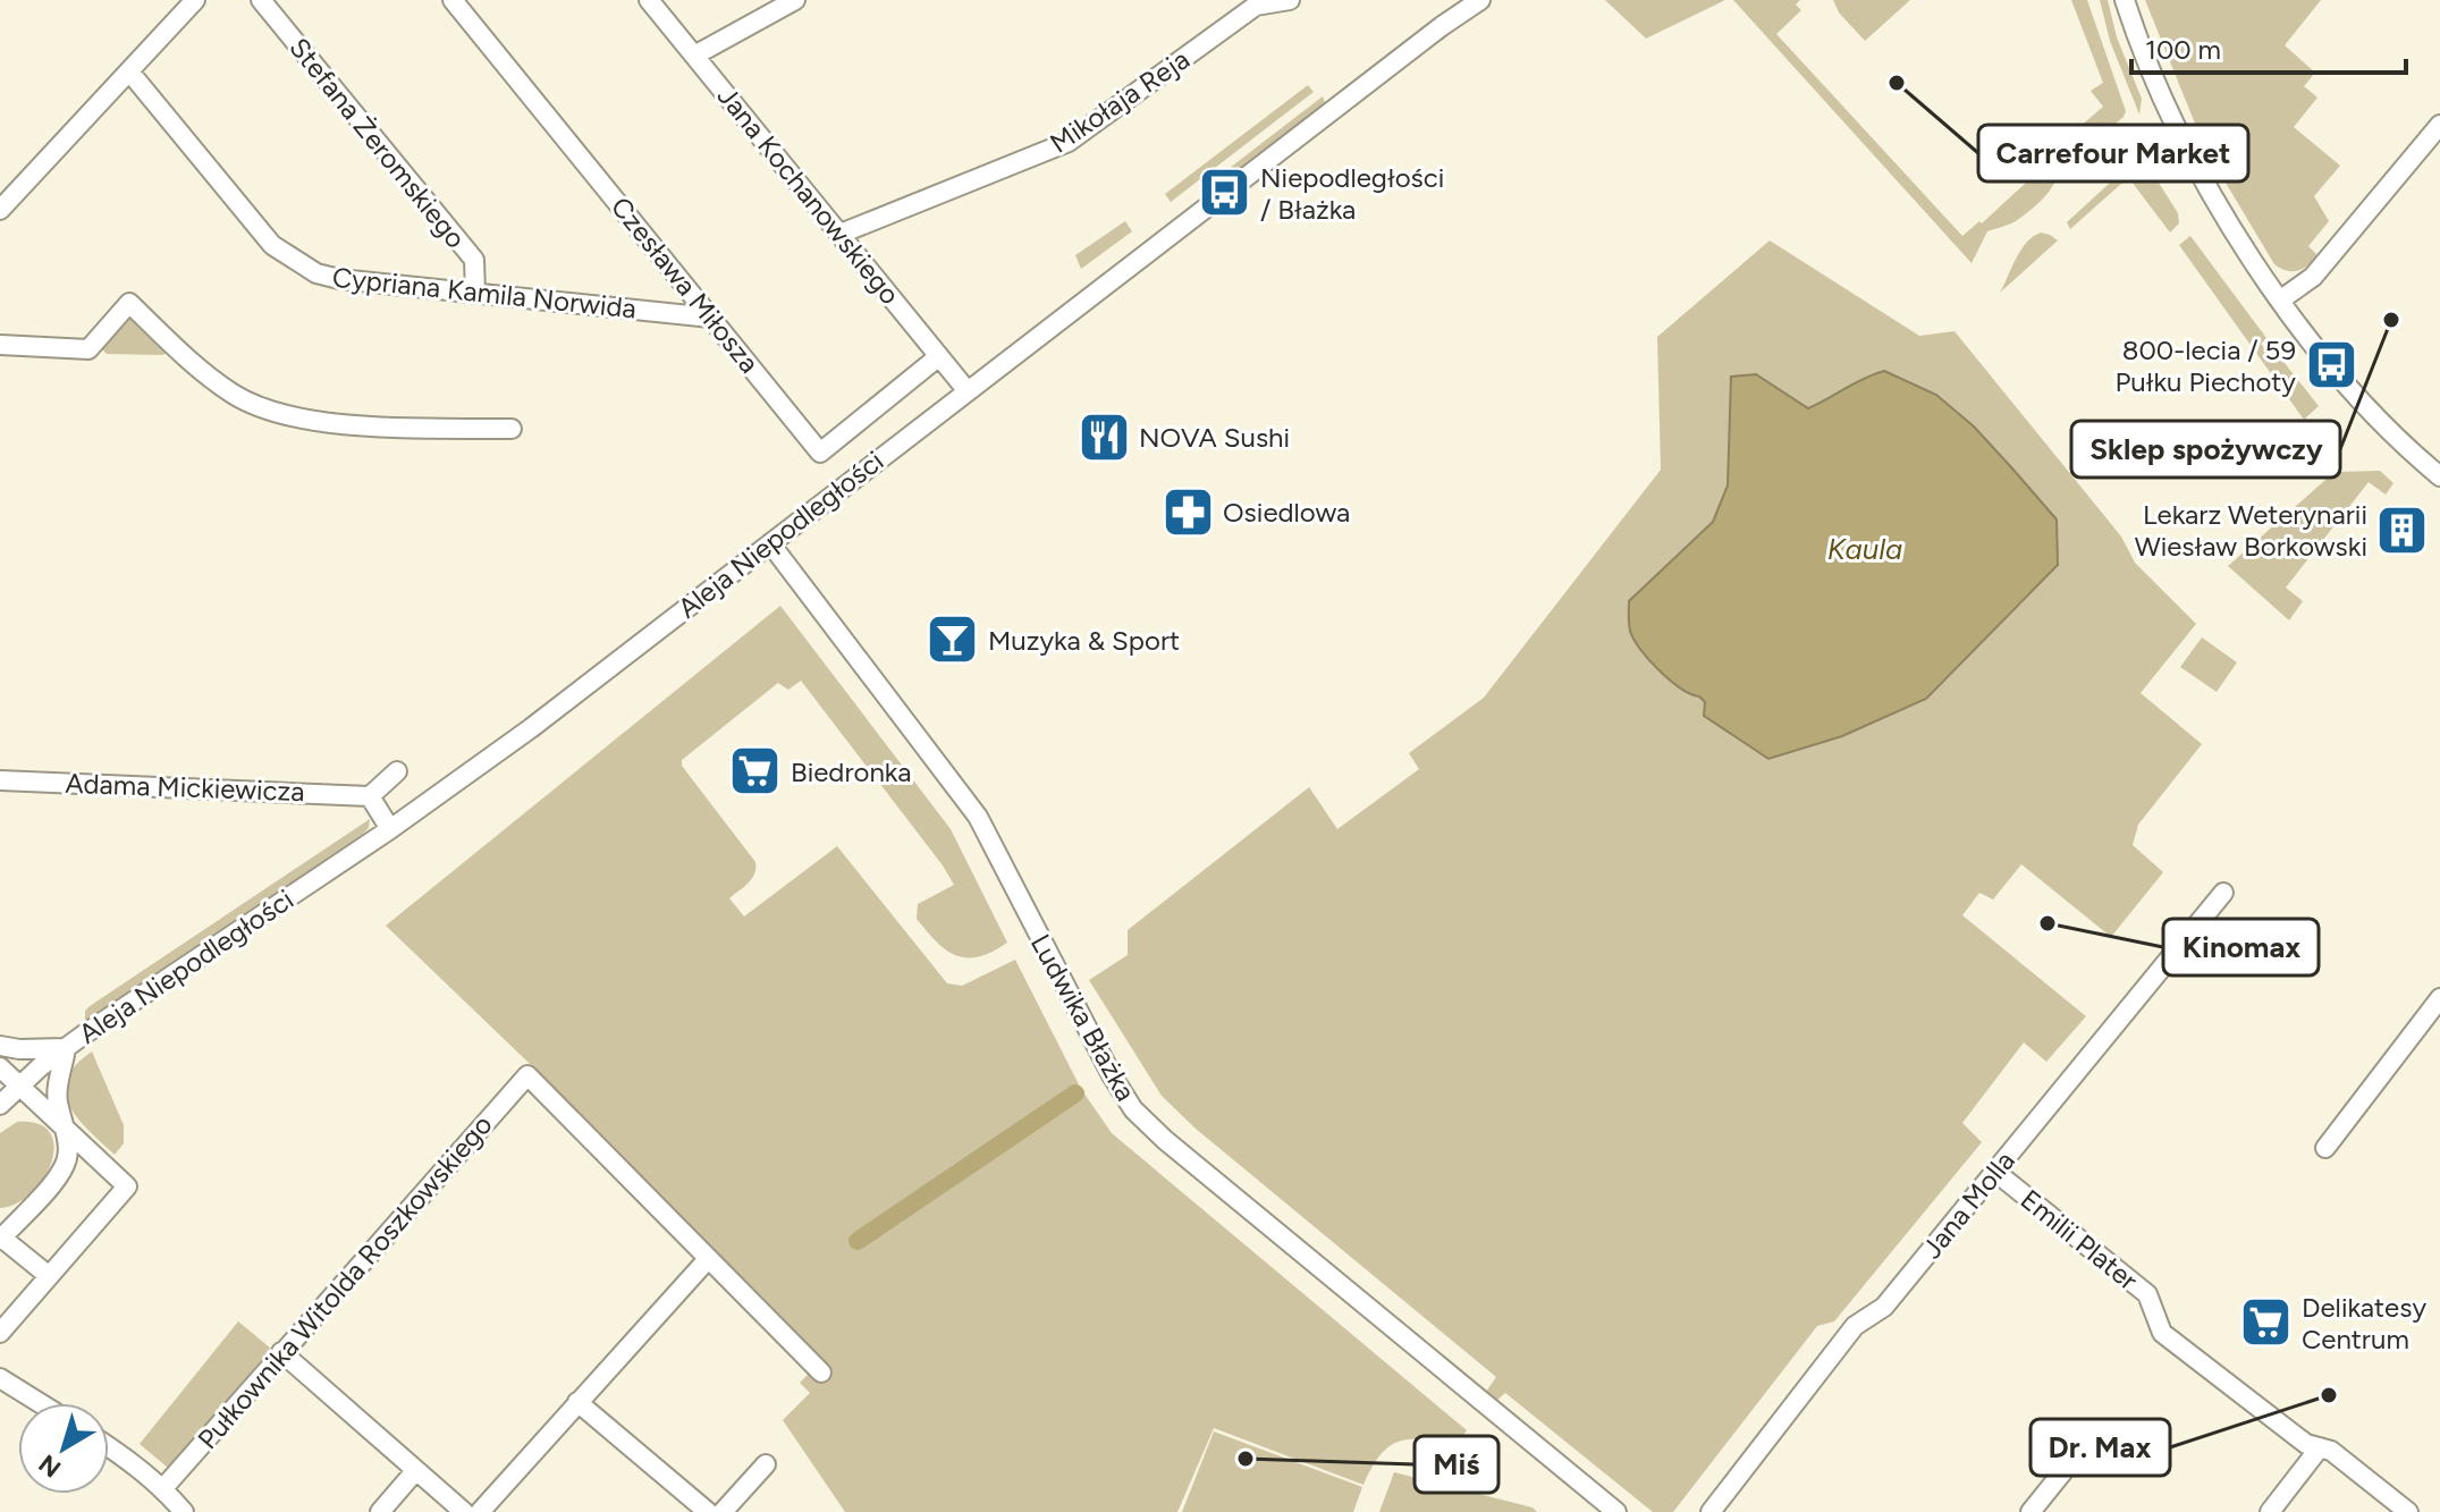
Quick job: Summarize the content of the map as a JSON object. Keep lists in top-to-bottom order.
{
  "streets": {
    "street": [
      "Mikołaja Reja",
      "Stefana Żeromskiego",
      "Jana Kochanowskiego",
      "Czesława Miłosza",
      "Cypriana Kamila Norwida",
      "Aleja Niepodległości",
      "Adama Mickiewicza",
      "Ludwika Błażka",
      "Jana Molla",
      "Emilii Plater",
      "Pułkownika Witolda Roszkowskiego"
    ]
  },
  "crossings": [
    ["Mikołaja Reja", "Jana Kochanowskiego"],
    ["Stefana Żeromskiego", "Cypriana Kamila Norwida"],
    ["Jana Kochanowskiego", "Czesława Miłosza"],
    ["Jana Kochanowskiego", "Aleja Niepodległości"],
    ["Czesława Miłosza", "Cypriana Kamila Norwida"],
    ["Aleja Niepodległości", "Ludwika Błażka"],
    ["Jana Molla", "Emilii Plater"]
  ],
  "water": ["Kaula"],
  "places": {
    "other": [
      "Carrefour Market",
      "Sklep spożywczy",
      "Kinomax",
      "Dr. Max",
      "Miś"
    ],
    "bus stop": ["Niepodległości / Błażka", "800-lecia / 59 Pułku Piechoty"],
    "restaurant": ["NOVA Sushi"],
    "pharmacy": ["Osiedlowa"],
    "building": ["Lekarz Weterynarii Wiesław Borkowski"],
    "bar": ["Muzyka & Sport"],
    "supermarket": ["Biedronka", "Delikatesy Centrum"]
  },
  "scale_bar": "100 m",
  "north": "bottom left"
}
